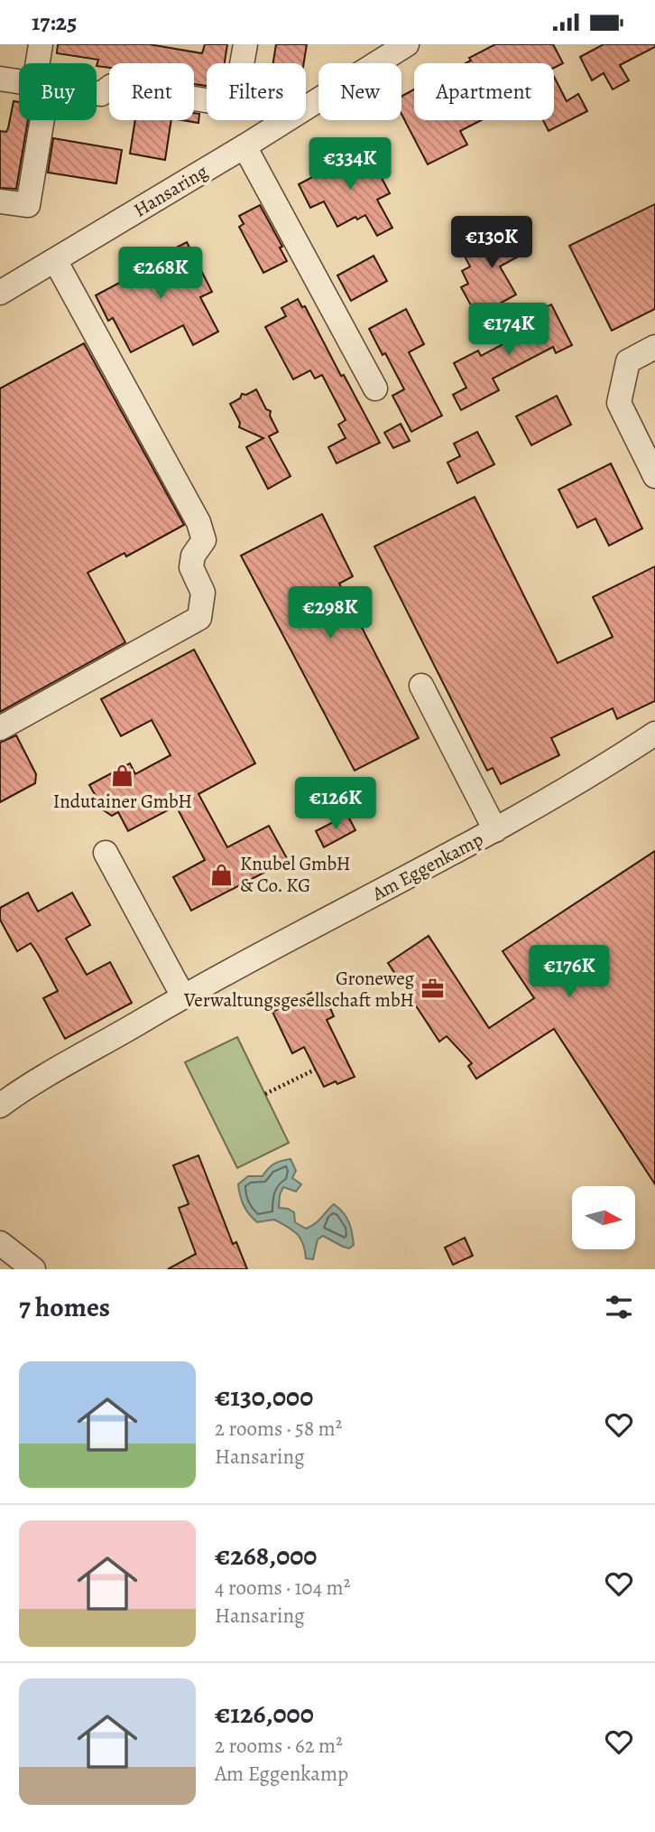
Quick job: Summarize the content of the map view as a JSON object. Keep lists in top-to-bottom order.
{
  "streets": {
    "street": ["Hansaring", "Am Eggenkamp"]
  },
  "places": {
    "shop": ["Indutainer GmbH", "Knubel GmbH & Co. KG"],
    "office": ["Groneweg Verwaltungsgesellschaft mbH"]
  },
  "north": "right",
  "page": {
    "status": "17:25",
    "chip": [
      "Buy",
      "Rent",
      "Filters",
      "New",
      "Apartment"
    ],
    "price": [
      "€334K",
      "€130K",
      "€268K",
      "€174K",
      "€298K",
      "€126K",
      "€176K"
    ],
    "heading": "7 homes",
    "list": [
      {
        "name": "€130,000",
        "note": "2 rooms · 58 m² · Hansaring"
      },
      {
        "name": "€268,000",
        "note": "4 rooms · 104 m² · Hansaring"
      },
      {
        "name": "€126,000",
        "note": "2 rooms · 62 m² · Am Eggenkamp"
      }
    ]
  }
}
